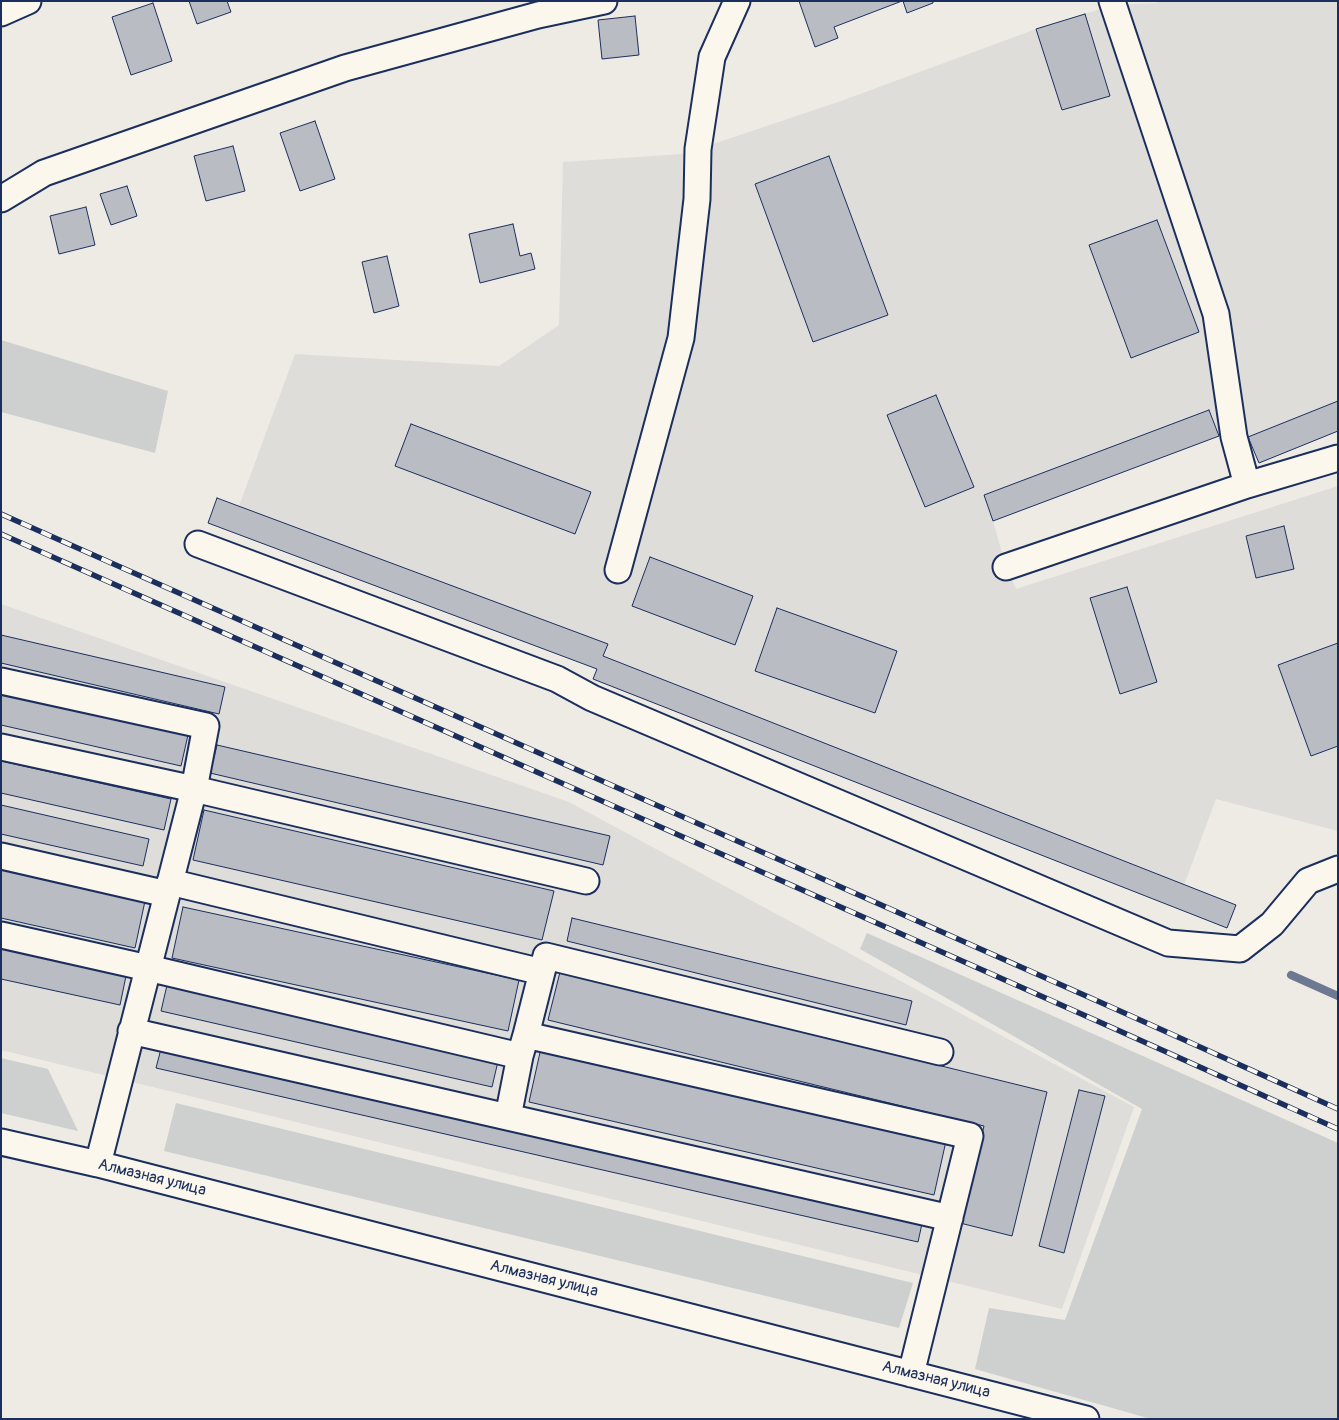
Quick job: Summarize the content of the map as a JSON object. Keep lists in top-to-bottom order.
{
  "streets": {
    "street": ["Алмазная улица"]
  }
}
